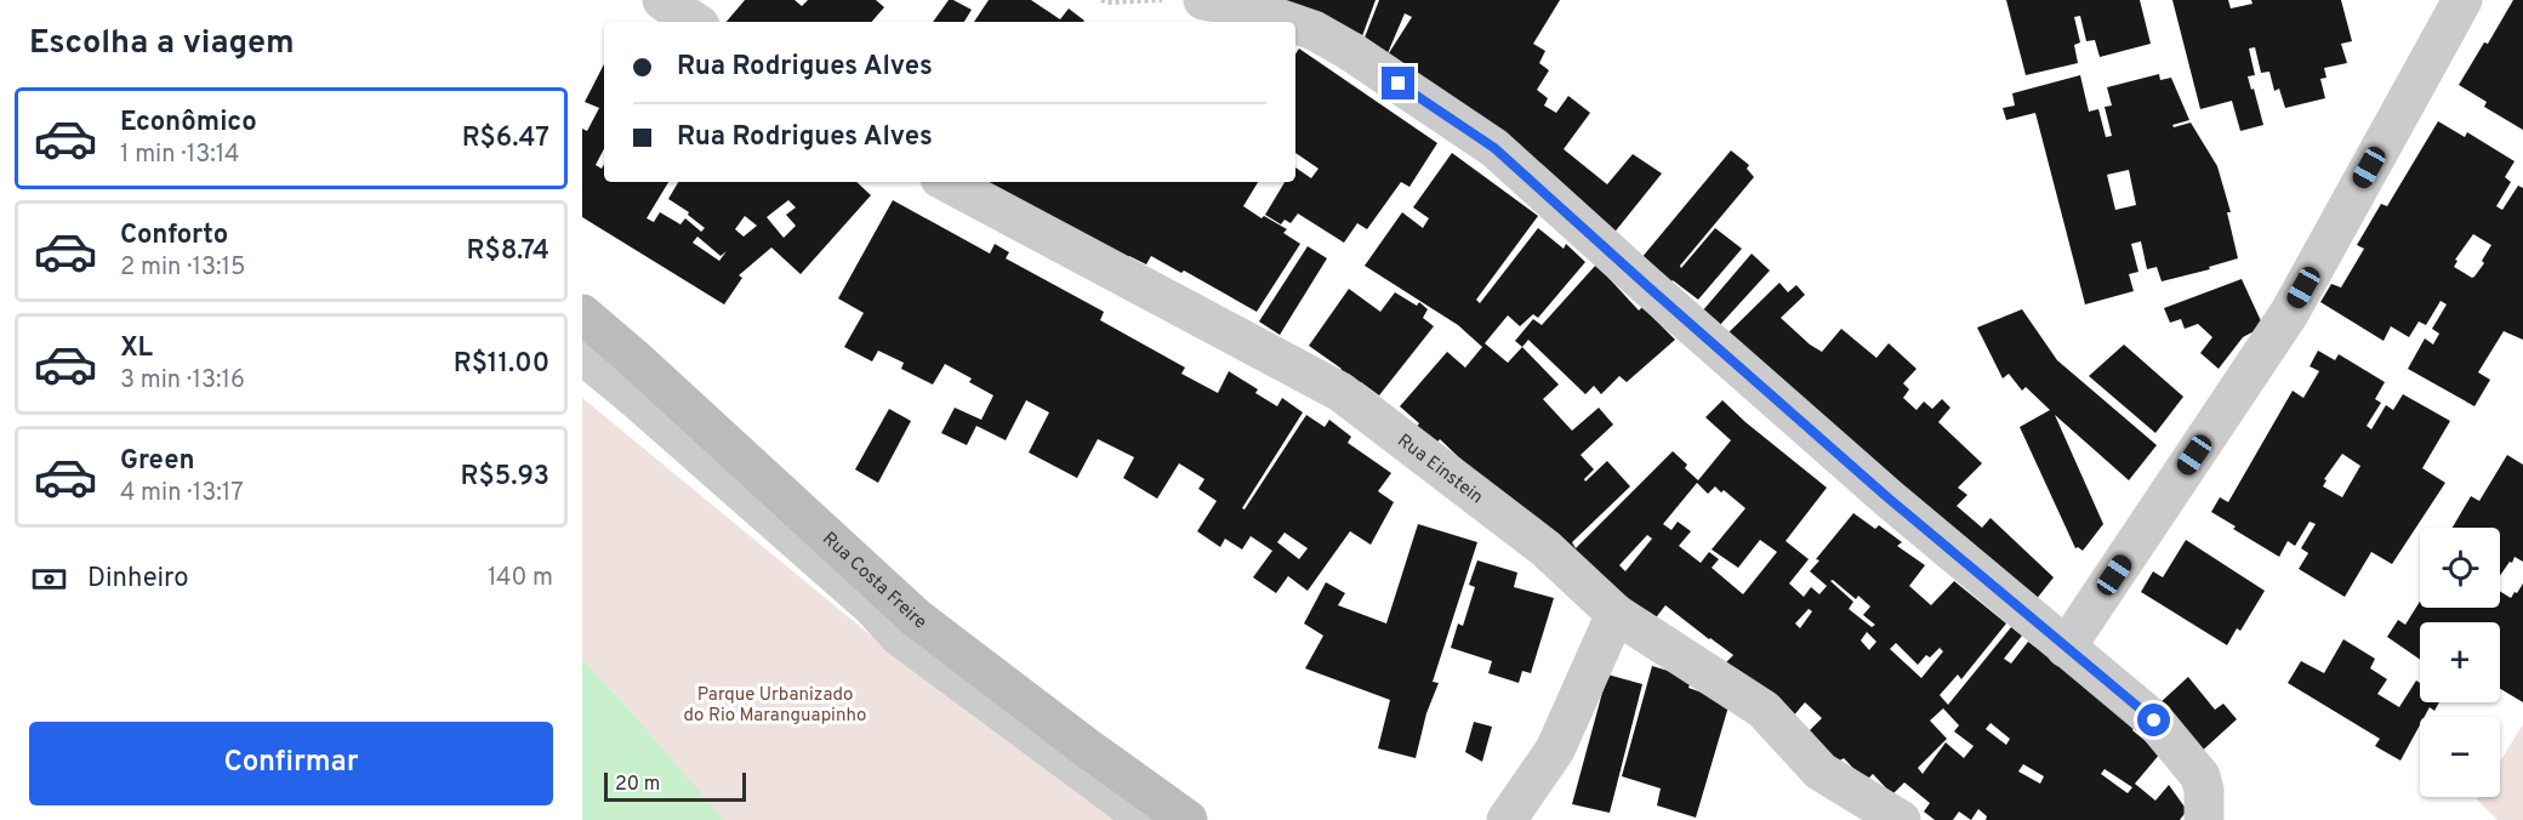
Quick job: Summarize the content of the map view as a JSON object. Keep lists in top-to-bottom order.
{
  "streets": {
    "main road": ["Rua Costa Freire"],
    "street": ["Rua Einstein"]
  },
  "parks": ["Parque Urbanizado do Rio Maranguapinho"],
  "scale_bar": "20 m",
  "page": {
    "heading": "Escolha a viagem",
    "banner": ["Rua Rodrigues Alves", "Rua Rodrigues Alves"],
    "list": [
      {
        "name": "Econômico",
        "note": "1 min · 13:14",
        "value": "R$6.47"
      },
      {
        "name": "Conforto",
        "note": "2 min · 13:15",
        "value": "R$8.74"
      },
      {
        "name": "XL",
        "note": "3 min · 13:16",
        "value": "R$11.00"
      },
      {
        "name": "Green",
        "note": "4 min · 13:17",
        "value": "R$5.93"
      }
    ],
    "map_buttons": ["+", "−"],
    "pay": ["Dinheiro", "140 m"],
    "buttons": "Confirmar",
    "scale": "20 m"
  }
}
